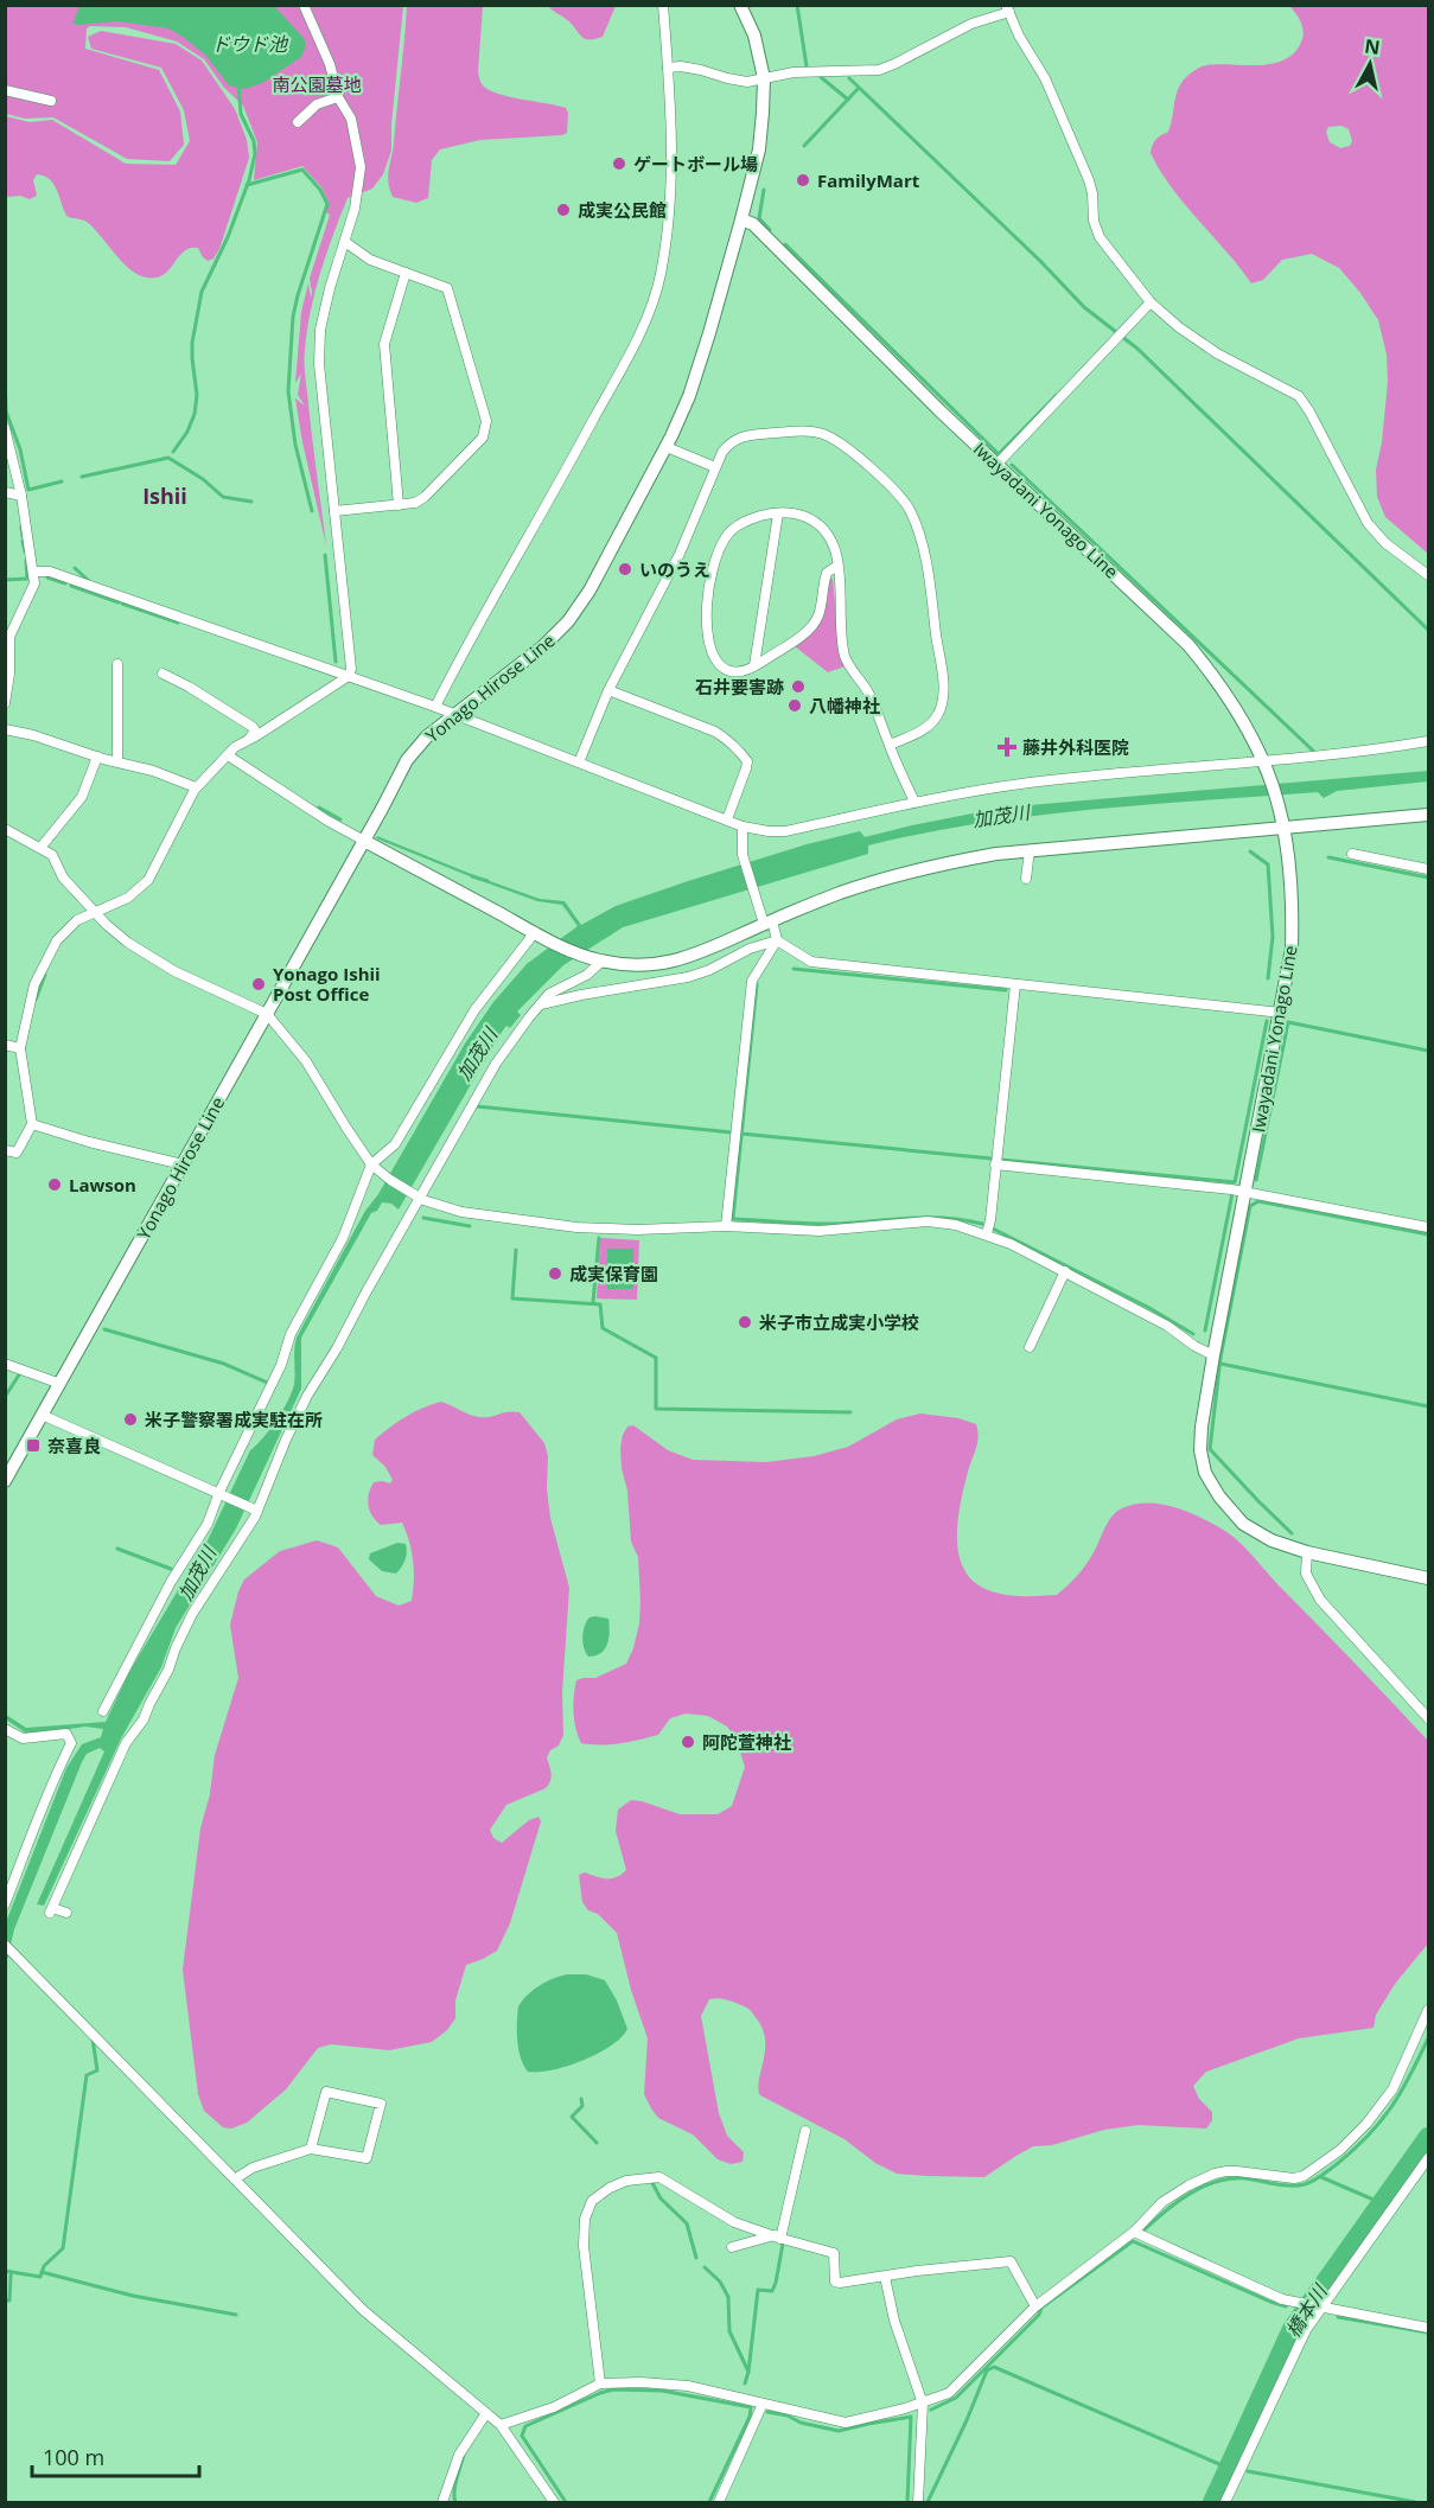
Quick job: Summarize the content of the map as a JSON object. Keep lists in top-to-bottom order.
{
  "streets": {
    "main road": ["Iwayadani Yonago Line", "Yonago Hirose Line"]
  },
  "crossings": [
    ["Iwayadani Yonago Line", "Yonago Hirose Line"]
  ],
  "districts": ["Ishii"],
  "water": ["ドウド池", "加茂川", "橋本川"],
  "parks": ["南公園墓地"],
  "places": {
    "other": [
      "ゲートボール場",
      "FamilyMart",
      "成実公民館",
      "いのうえ",
      "石井要害跡",
      "八幡神社",
      "Yonago Ishii Post Office",
      "Lawson",
      "成実保育園",
      "米子市立成実小学校",
      "米子警察署成実駐在所",
      "阿陀萱神社"
    ],
    "health": ["藤井外科医院"],
    "transit": ["奈喜良"]
  },
  "scale_bar": "100 m",
  "north": "top"
}
